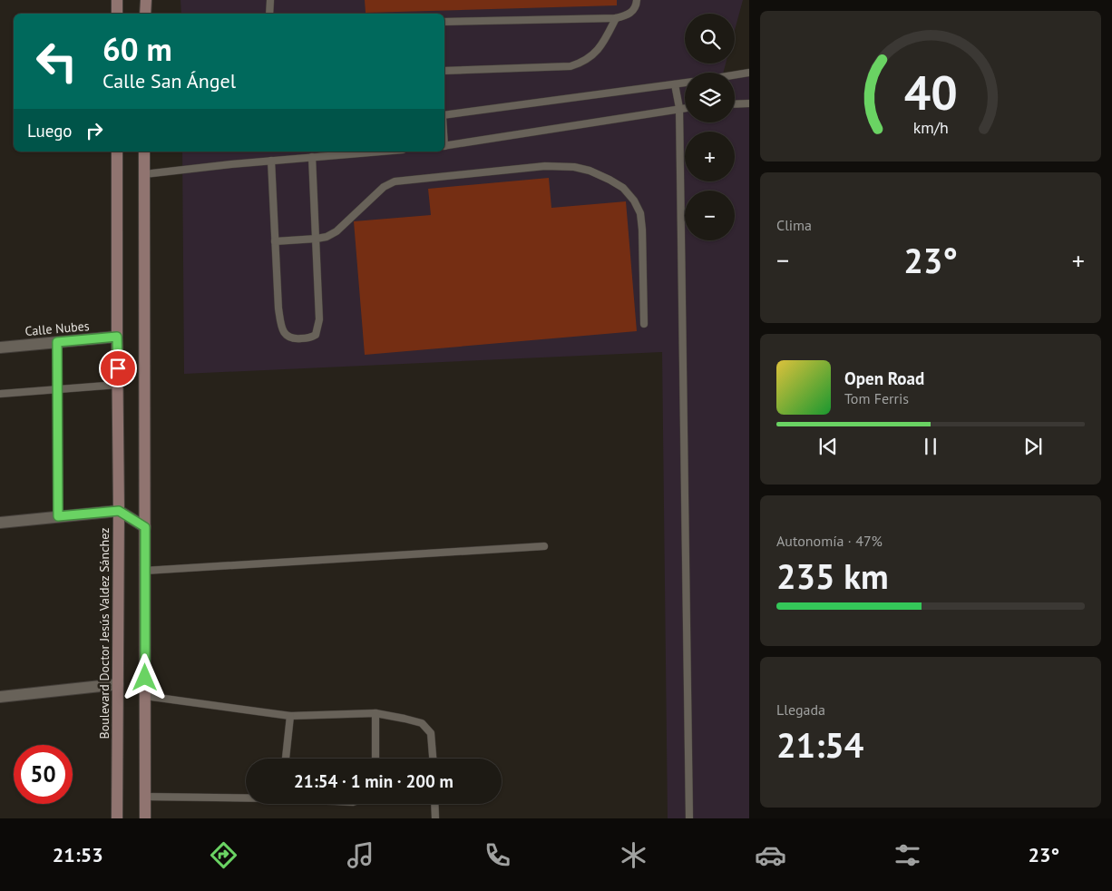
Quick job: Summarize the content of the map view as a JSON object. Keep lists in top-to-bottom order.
{
  "streets": {
    "main road": ["Boulevard Doctor Jesús Valdez Sánchez"],
    "street": ["Calle Nubes"]
  },
  "crossings": [
    ["Calle Nubes", "Boulevard Doctor Jesús Valdez Sánchez"]
  ],
  "page": {
    "map_buttons": ["+", "−"],
    "turn": ["60 m", "Calle San Ángel"],
    "then": "Luego",
    "tile": [
      "Clima",
      ["Autonomía · 47%", "235 km"],
      ["Llegada", "21:54"]
    ],
    "heat": ["−", "23°", "+"],
    "song": ["Open Road", "Tom Ferris"],
    "limit": "50",
    "trip": "21:54 · 1 min · 200 m",
    "tabs": ["21:53", "23°"],
    "gauge": ["40", "km/h"]
  }
}
